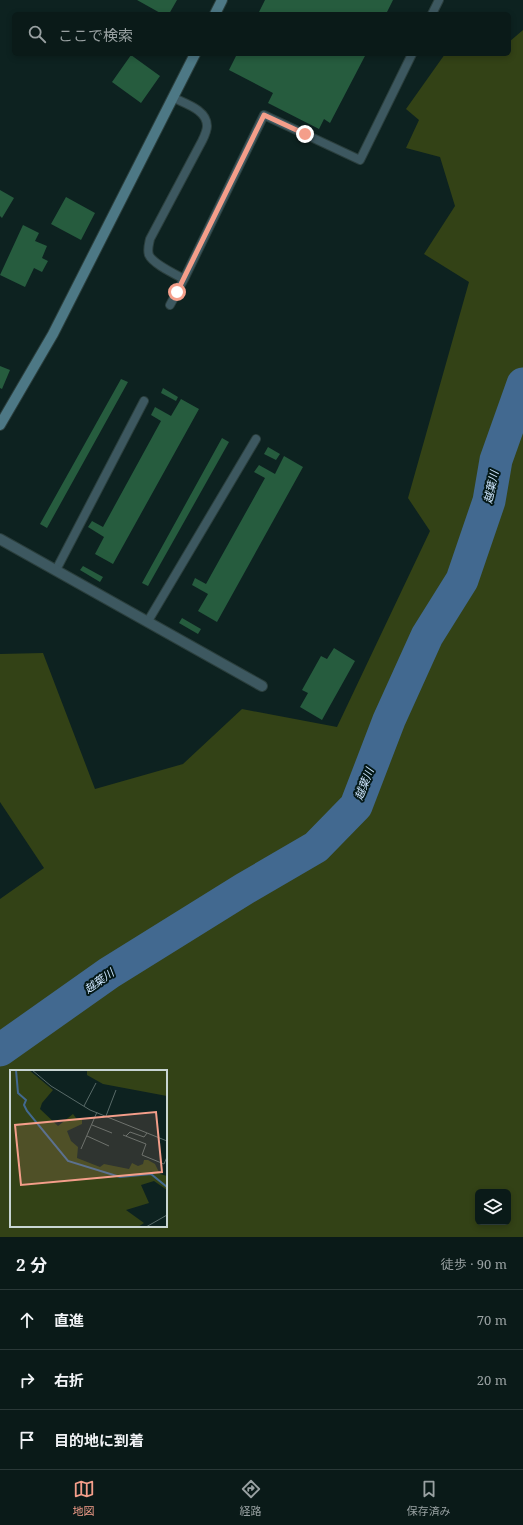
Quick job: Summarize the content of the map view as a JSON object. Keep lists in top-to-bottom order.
{
  "water": ["越葉川"],
  "page": {
    "search": "ここで検索",
    "heading": ["2 分", "徒歩 · 90 m"],
    "list": [
      ["直進", "70 m"],
      ["右折", "20 m"],
      "目的地に到着"
    ],
    "nav": ["地図", "経路", "保存済み"]
  }
}
